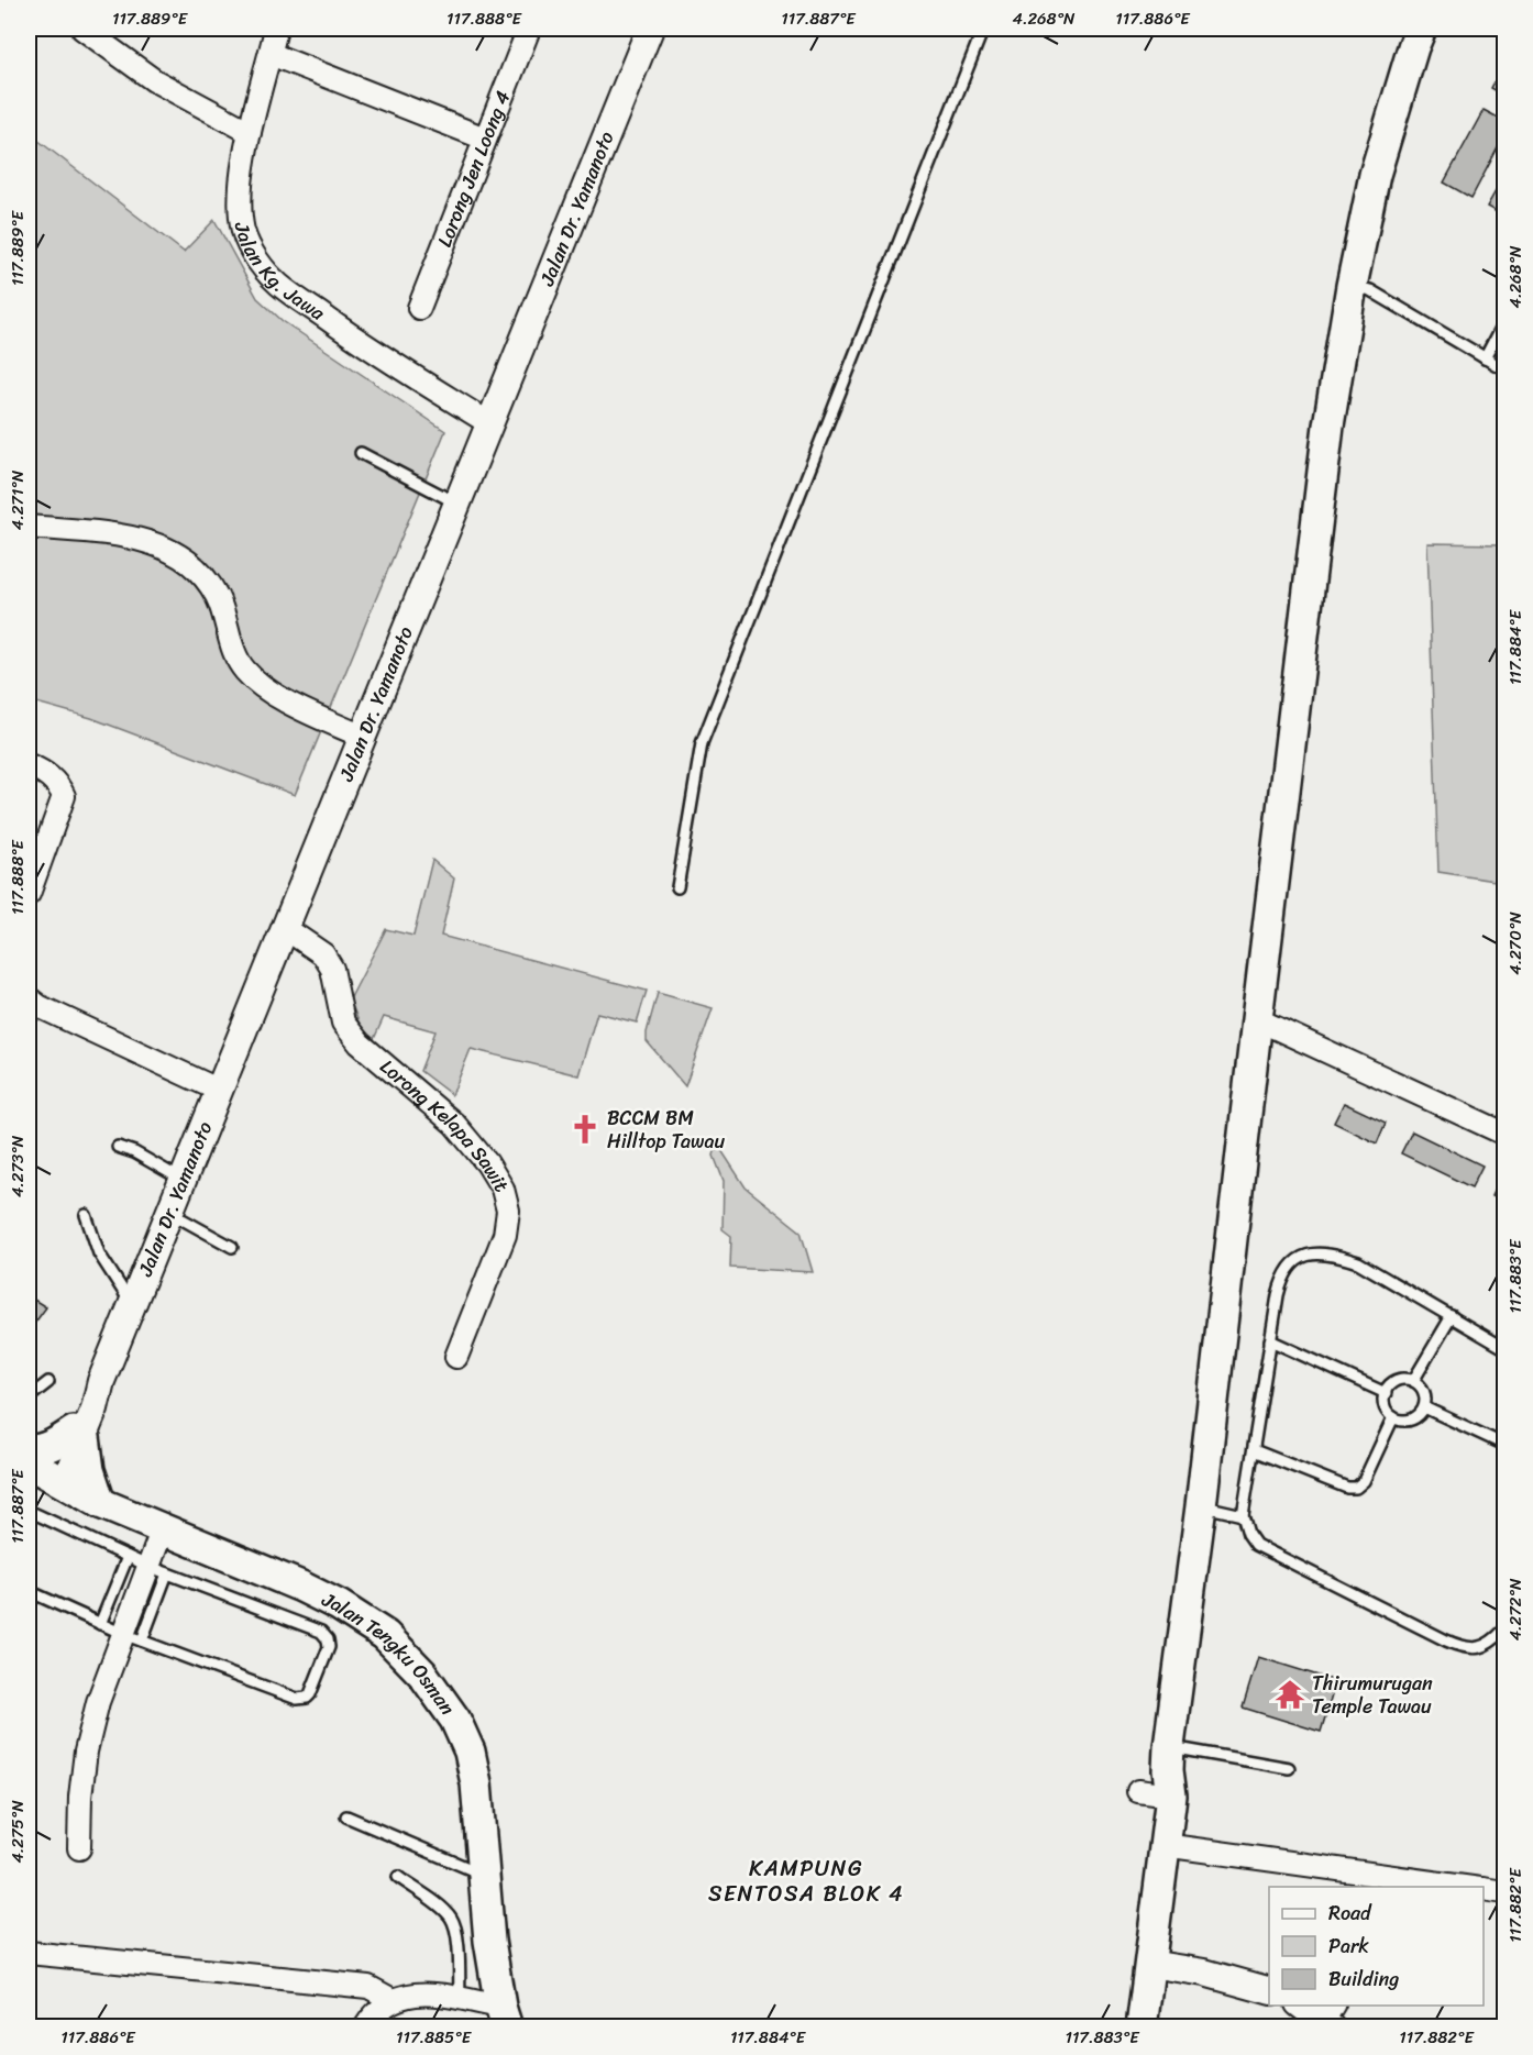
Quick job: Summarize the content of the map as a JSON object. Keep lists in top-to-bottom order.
{
  "streets": {
    "main road": ["Jalan Tengku Osman"],
    "street": [
      "Lorong Jen Loong 4",
      "Jalan Dr. Yamanoto",
      "Jalan Kg. Jawa",
      "Lorong Kelapa Sawit"
    ]
  },
  "crossings": [
    ["Jalan Dr. Yamanoto", "Jalan Kg. Jawa"],
    ["Jalan Dr. Yamanoto", "Lorong Kelapa Sawit"],
    ["Jalan Dr. Yamanoto", "Jalan Tengku Osman"]
  ],
  "districts": ["KAMPUNG SENTOSA BLOK 4"],
  "places": {
    "church": ["BCCM BM Hilltop Tawau"],
    "temple": ["Thirumurugan Temple Tawau"]
  },
  "legend": ["Road", "Park", "Building"],
  "coordinates": [
    "117.889°E",
    "117.888°E",
    "117.887°E",
    "4.268°N",
    "117.886°E",
    "4.271°N",
    "117.884°E",
    "4.270°N",
    "4.273°N",
    "117.883°E",
    "4.272°N",
    "4.275°N",
    "117.882°E",
    "117.885°E"
  ]
}
